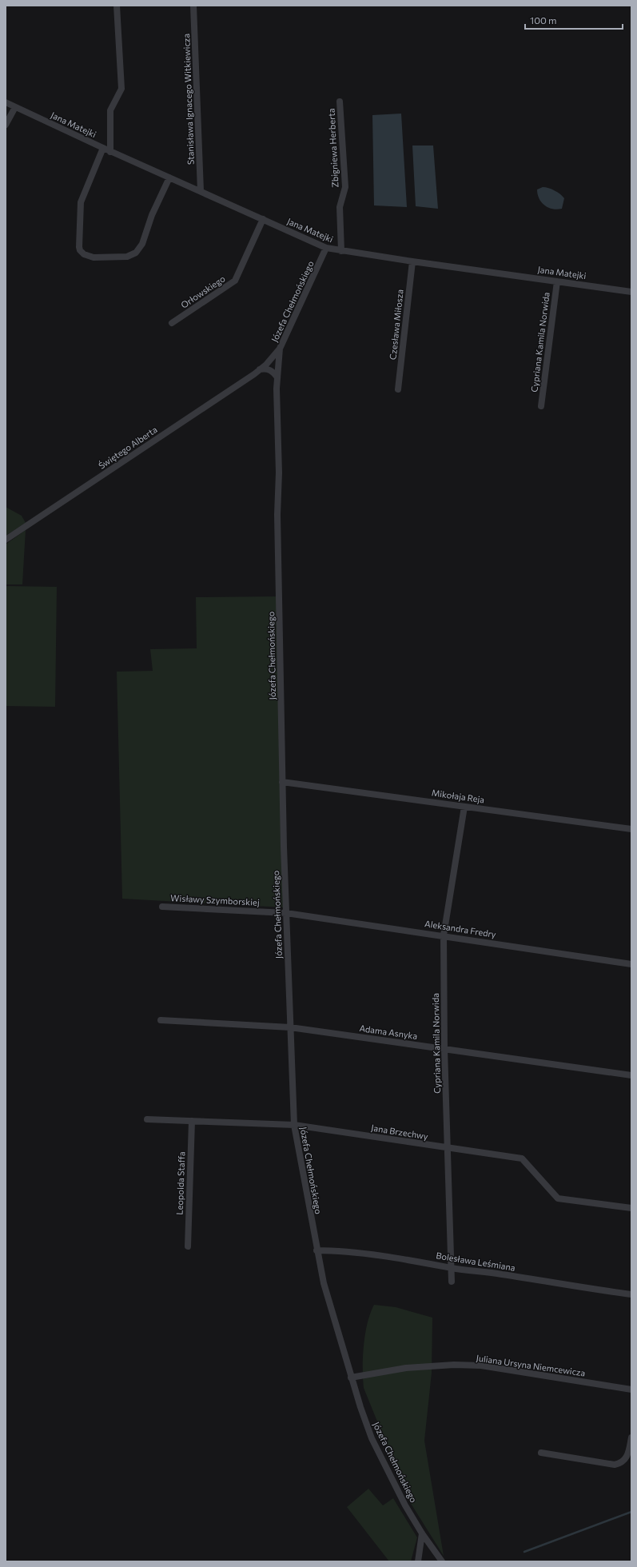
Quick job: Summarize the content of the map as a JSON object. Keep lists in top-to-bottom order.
{
  "streets": {
    "street": [
      "Stanisława Ignacego Witkiewicza",
      "Jana Matejki",
      "Zbigniewa Herberta",
      "Orłowskiego",
      "Józefa Chełmońskiego",
      "Czesława Miłosza",
      "Cypriana Kamila Norwida",
      "Świętego Alberta",
      "Mikołaja Reja",
      "Wisławy Szymborskiej",
      "Aleksandra Fredry",
      "Adama Asnyka",
      "Jana Brzechwy",
      "Leopolda Staffa",
      "Bolesława Leśmiana",
      "Juliana Ursyna Niemcewicza"
    ]
  },
  "crossings": [
    ["Stanisława Ignacego Witkiewicza", "Jana Matejki"],
    ["Jana Matejki", "Zbigniewa Herberta"],
    ["Jana Matejki", "Orłowskiego"],
    ["Jana Matejki", "Józefa Chełmońskiego"],
    ["Jana Matejki", "Czesława Miłosza"],
    ["Jana Matejki", "Cypriana Kamila Norwida"],
    ["Józefa Chełmońskiego", "Świętego Alberta"],
    ["Józefa Chełmońskiego", "Mikołaja Reja"],
    ["Józefa Chełmońskiego", "Wisławy Szymborskiej"],
    ["Józefa Chełmońskiego", "Aleksandra Fredry"],
    ["Józefa Chełmońskiego", "Adama Asnyka"],
    ["Józefa Chełmońskiego", "Jana Brzechwy"],
    ["Józefa Chełmońskiego", "Bolesława Leśmiana"],
    ["Józefa Chełmońskiego", "Juliana Ursyna Niemcewicza"],
    ["Cypriana Kamila Norwida", "Mikołaja Reja"],
    ["Cypriana Kamila Norwida", "Aleksandra Fredry"],
    ["Cypriana Kamila Norwida", "Adama Asnyka"],
    ["Cypriana Kamila Norwida", "Jana Brzechwy"],
    ["Cypriana Kamila Norwida", "Bolesława Leśmiana"],
    ["Wisławy Szymborskiej", "Aleksandra Fredry"],
    ["Jana Brzechwy", "Leopolda Staffa"]
  ],
  "scale_bar": "100 m"
}
